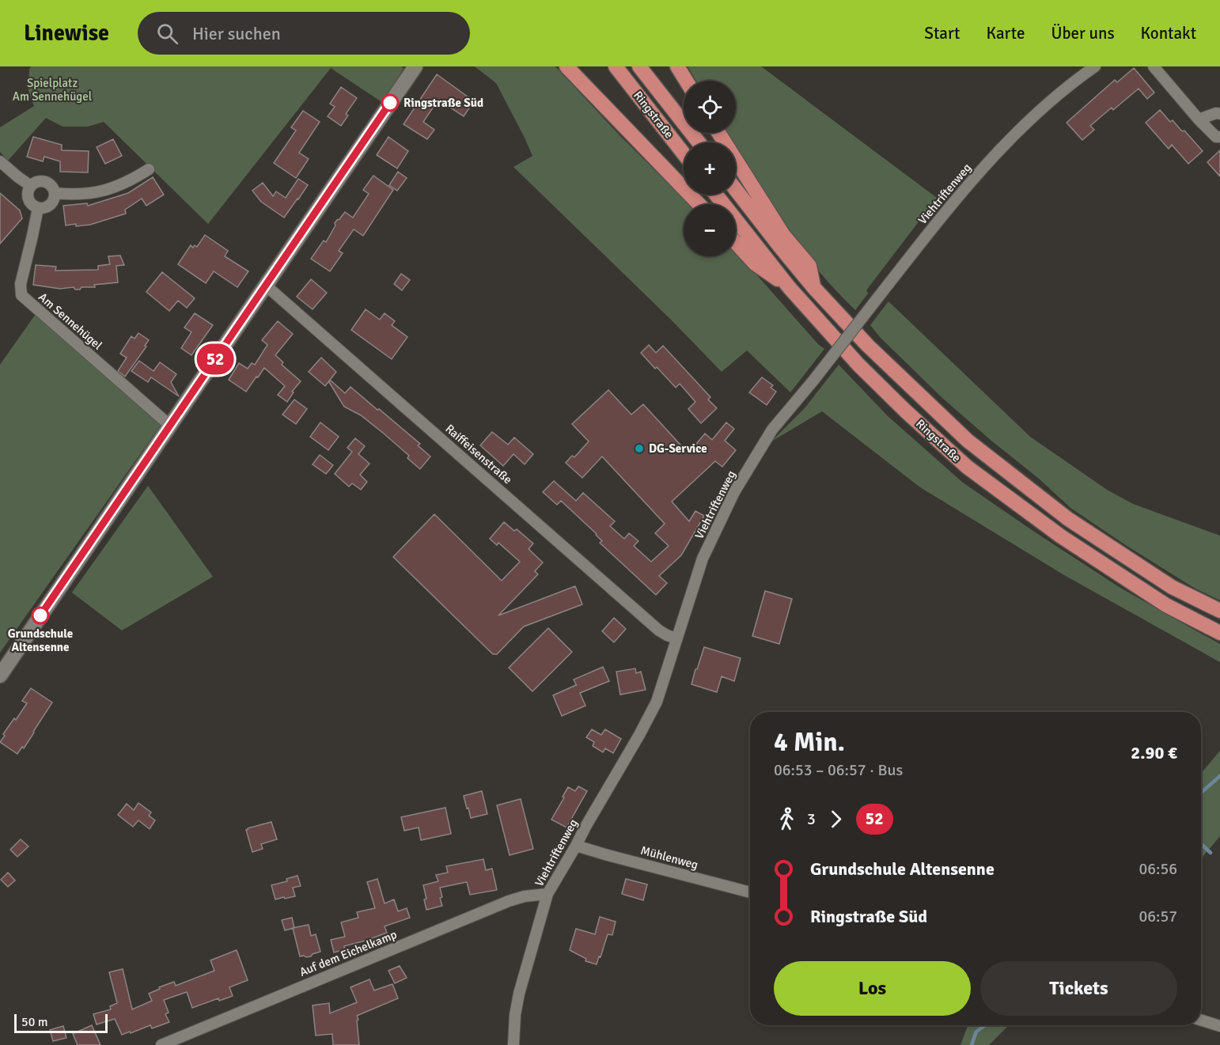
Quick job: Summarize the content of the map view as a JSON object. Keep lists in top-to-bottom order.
{
  "streets": {
    "highway": ["Ringstraße"],
    "street": [
      "Viehtriftenweg",
      "Am Sennehügel",
      "Raiffeisenstraße",
      "Mühlenweg",
      "Auf dem Eichelkamp"
    ]
  },
  "crossings": [
    ["Viehtriftenweg", "Raiffeisenstraße"],
    ["Viehtriftenweg", "Mühlenweg"],
    ["Viehtriftenweg", "Auf dem Eichelkamp"]
  ],
  "parks": ["Spielplatz Am Sennehügel"],
  "places": ["Ringstraße Süd", "DG-Service", "Grundschule Altensenne"],
  "lines": ["bus line 52"],
  "scale_bar": "50 m",
  "page": {
    "header": "Linewise",
    "search": "Hier suchen",
    "nav": [
      "Start",
      "Karte",
      "Über uns",
      "Kontakt"
    ],
    "on_map": "52",
    "map_buttons": ["+", "−"],
    "heading": ["4 Min.", "06:53 – 06:57 · Bus", "2.90 €"],
    "legs": ["3", "52"],
    "list": [
      {
        "name": "Grundschule Altensenne",
        "value": "06:56"
      },
      {
        "name": "Ringstraße Süd",
        "value": "06:57"
      }
    ],
    "buttons": ["Los", "Tickets"],
    "scale": "50 m"
  }
}
